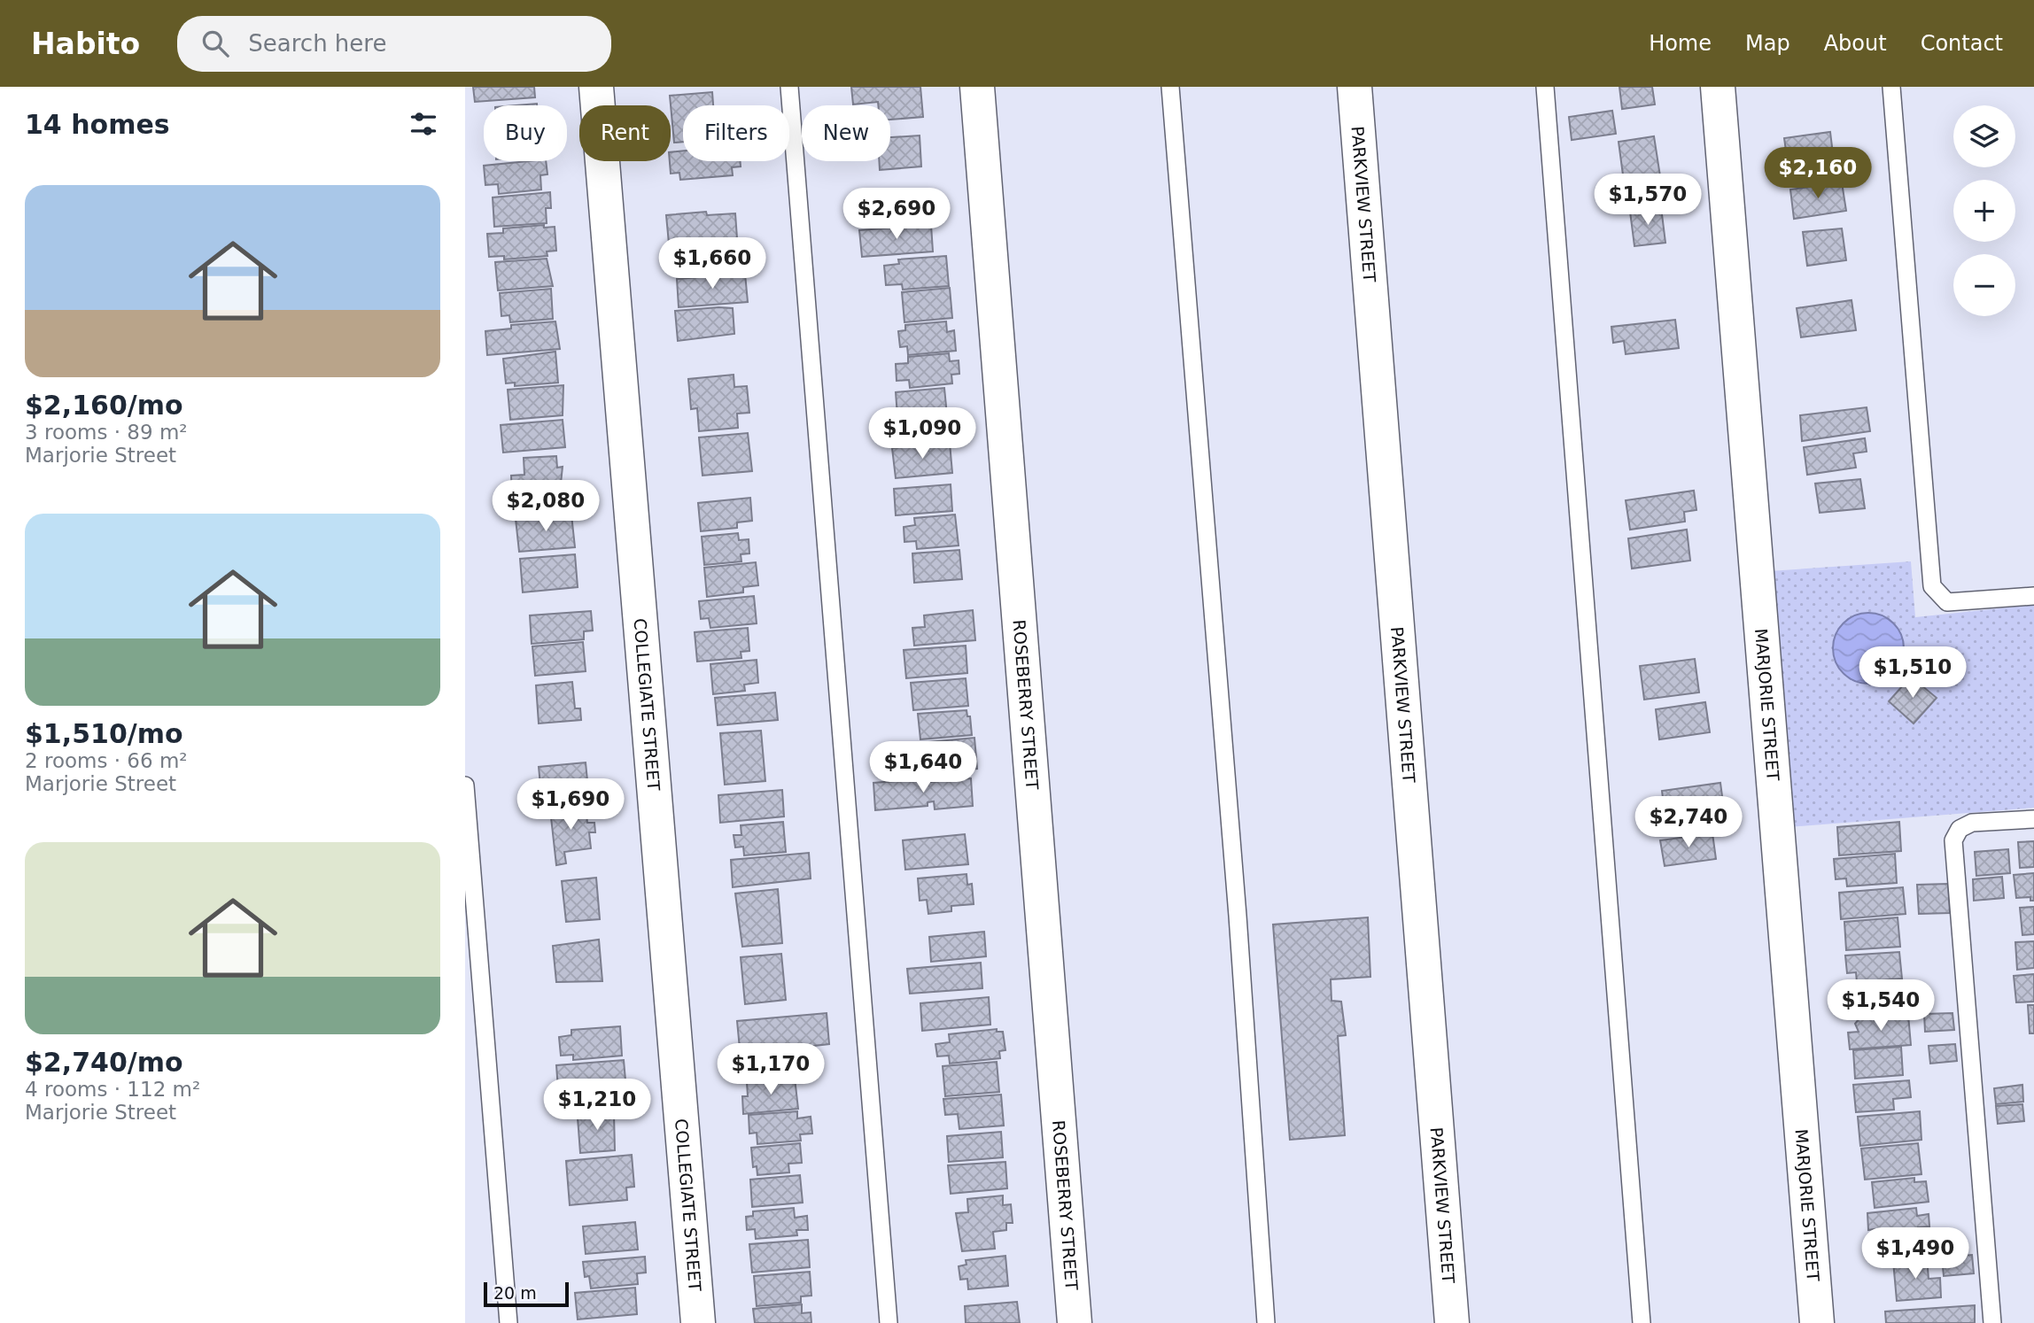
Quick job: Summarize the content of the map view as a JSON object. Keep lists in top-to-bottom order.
{
  "streets": {
    "street": [
      "PARKVIEW STREET",
      "COLLEGIATE STREET",
      "ROSEBERRY STREET",
      "MARJORIE STREET"
    ]
  },
  "scale_bar": "20 m",
  "page": {
    "header": "Habito",
    "search": "Search here",
    "nav": [
      "Home",
      "Map",
      "About",
      "Contact"
    ],
    "heading": "14 homes",
    "map_buttons": ["+", "−"],
    "chip": [
      "Buy",
      "Rent",
      "Filters",
      "New"
    ],
    "price": [
      "$2,160",
      "$1,570",
      "$2,690",
      "$1,660",
      "$1,090",
      "$2,080",
      "$1,510",
      "$1,640",
      "$1,690",
      "$2,740",
      "$1,540",
      "$1,170",
      "$1,210",
      "$1,490"
    ],
    "list": [
      {
        "name": "$2,160/mo",
        "note": "3 rooms · 89 m² · Marjorie Street"
      },
      {
        "name": "$1,510/mo",
        "note": "2 rooms · 66 m² · Marjorie Street"
      },
      {
        "name": "$2,740/mo",
        "note": "4 rooms · 112 m² · Marjorie Street"
      }
    ],
    "scale": "20 m"
  }
}
